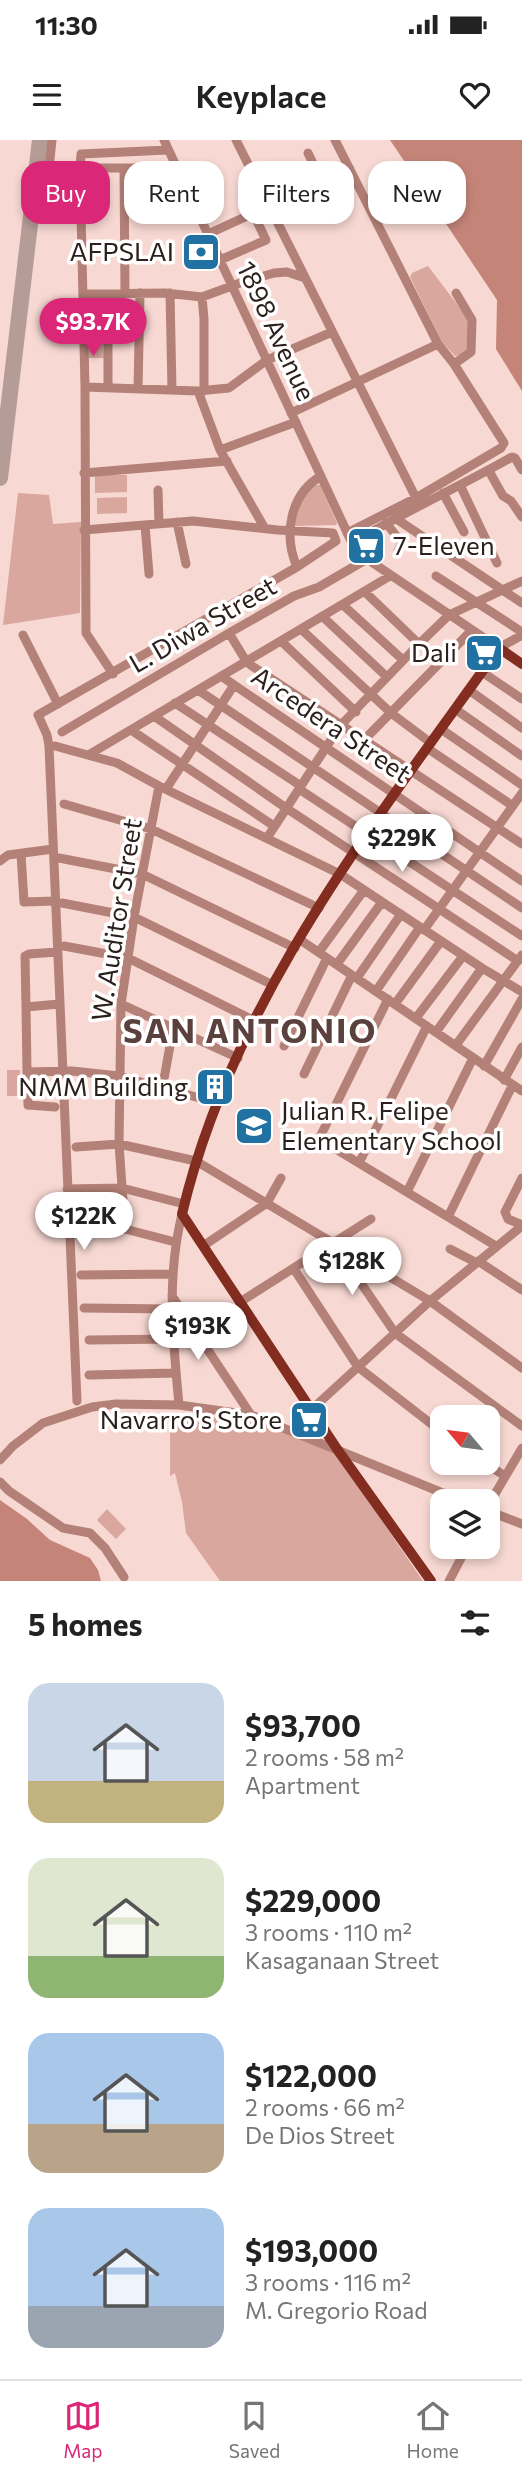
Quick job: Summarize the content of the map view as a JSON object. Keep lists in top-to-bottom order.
{
  "streets": {
    "street": [
      "1898 Avenue",
      "L. Diwa Street",
      "Arcedera Street",
      "W. Auditor Street"
    ]
  },
  "crossings": [
    ["1898 Avenue", "L. Diwa Street"]
  ],
  "districts": ["SAN ANTONIO"],
  "places": {
    "bank": ["AFPSLAI"],
    "supermarket": ["7-Eleven", "Dali", "Navarro's Store"],
    "building": ["NMM Building"],
    "school or university": ["Julian R. Felipe Elementary School"]
  },
  "north": "top left",
  "page": {
    "status": "11:30",
    "header": "Keyplace",
    "chip": [
      "Buy",
      "Rent",
      "Filters",
      "New"
    ],
    "price": [
      "$93.7K",
      "$229K",
      "$122K",
      "$128K",
      "$193K"
    ],
    "heading": "5 homes",
    "list": [
      {
        "name": "$93,700",
        "note": "2 rooms · 58 m² · Apartment"
      },
      {
        "name": "$229,000",
        "note": "3 rooms · 110 m² · Kasaganaan Street"
      },
      {
        "name": "$122,000",
        "note": "2 rooms · 66 m² · De Dios Street"
      },
      {
        "name": "$193,000",
        "note": "3 rooms · 116 m² · M. Gregorio Road"
      }
    ],
    "tabs": ["Map", "Saved", "Home"]
  }
}
